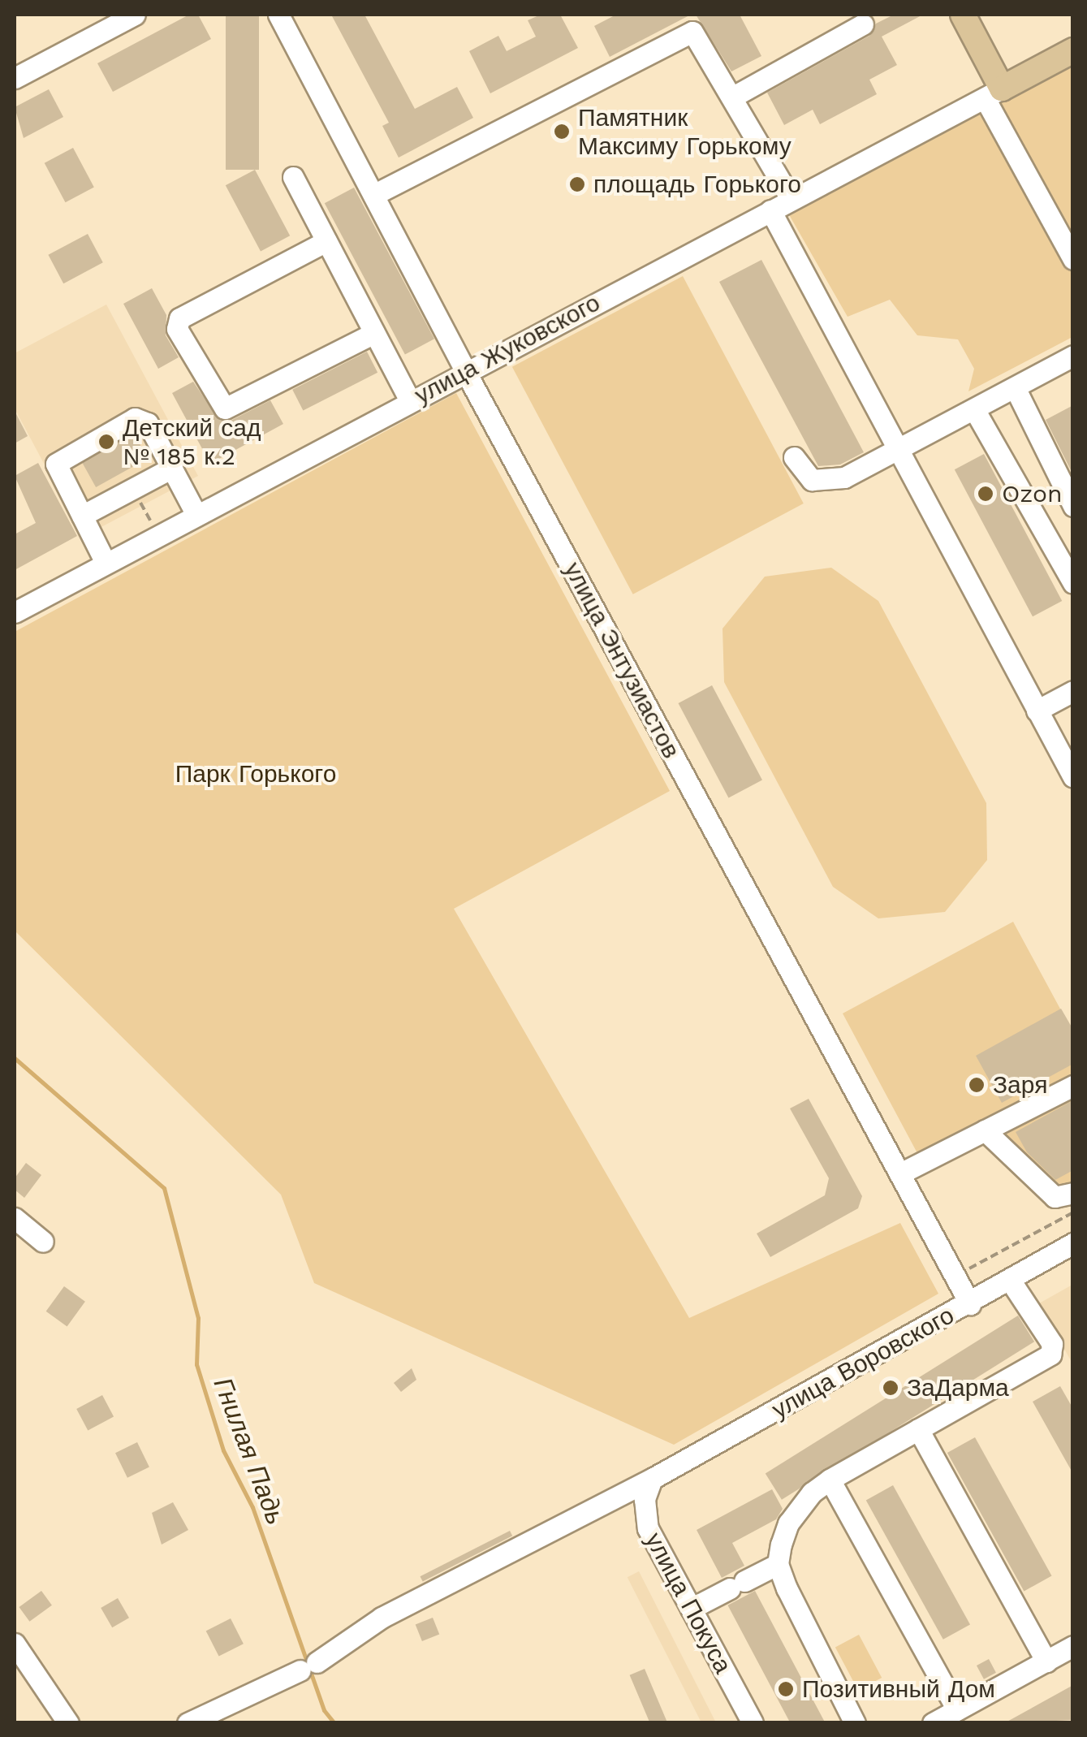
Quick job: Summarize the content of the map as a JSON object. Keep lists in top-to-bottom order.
{
  "streets": {
    "street": [
      "улица Жуковского",
      "улица Энтузиастов",
      "улица Воровского",
      "улица Покуса"
    ]
  },
  "crossings": [
    ["улица Жуковского", "улица Энтузиастов"],
    ["улица Энтузиастов", "улица Воровского"],
    ["улица Воровского", "улица Покуса"]
  ],
  "water": ["Гнилая Падь"],
  "parks": ["Парк Горького"],
  "places": [
    "Памятник Максиму Горькому",
    "площадь Горького",
    "Детский сад № 185 к.2",
    "Ozon",
    "Заря",
    "ЗаДарма",
    "Позитивный Дом"
  ]
}
